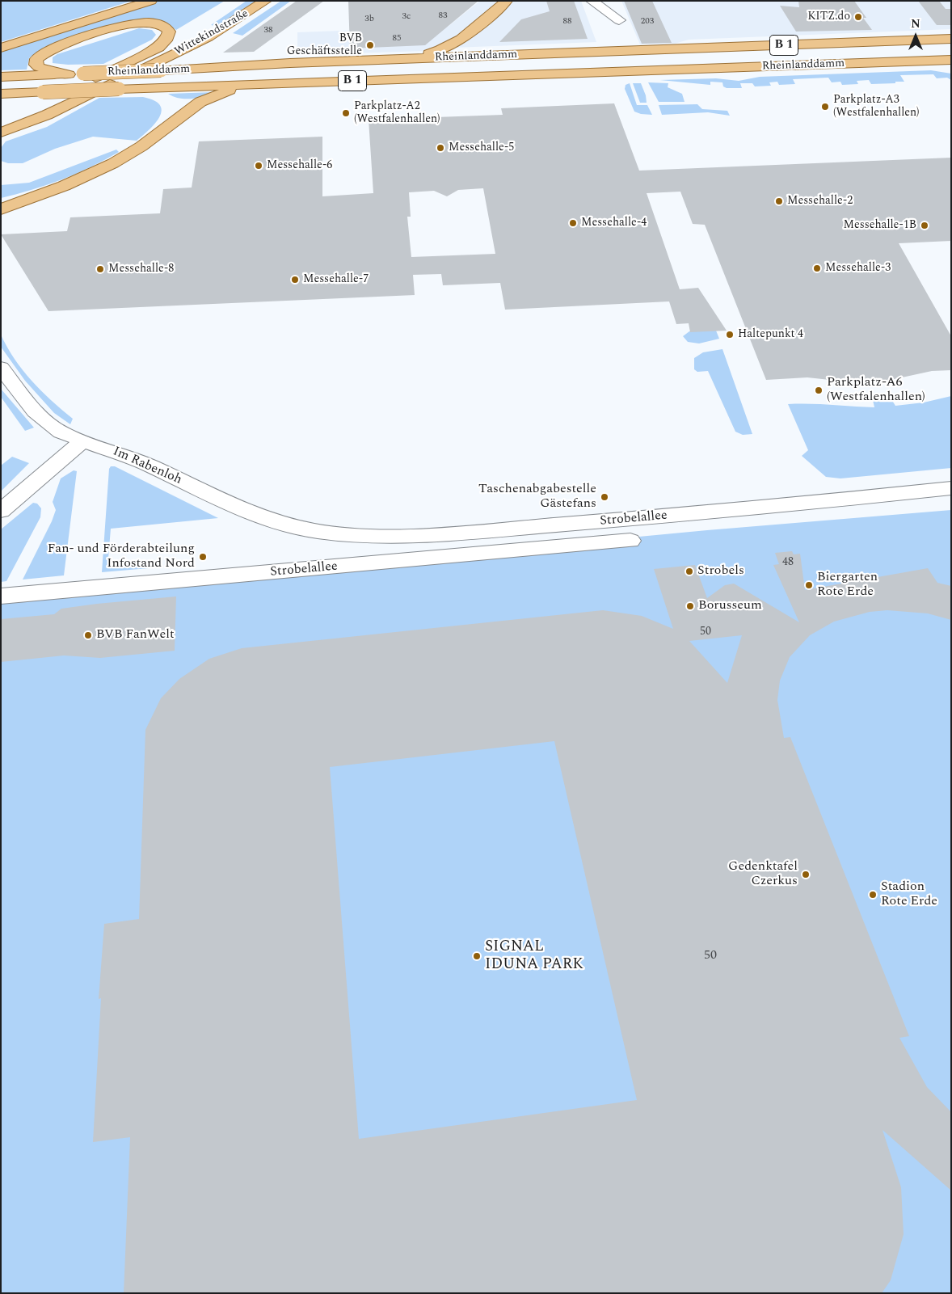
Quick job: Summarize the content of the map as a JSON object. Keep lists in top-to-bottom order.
{
  "streets": {
    "main road": ["Wittekindstraße", "B 1", "Rheinlanddamm"],
    "street": ["Im Rabenloh", "Strobelallee"]
  },
  "crossings": [
    ["Wittekindstraße", "B 1"],
    ["B 1", "Rheinlanddamm"],
    ["Im Rabenloh", "Strobelallee"]
  ],
  "places": [
    "KITZ.do",
    "BVB Geschäftsstelle",
    "Parkplatz-A3 (Westfalenhallen)",
    "Parkplatz-A2 (Westfalenhallen)",
    "Messehalle-5",
    "Messehalle-6",
    "Messehalle-2",
    "Messehalle-4",
    "Messehalle-1B",
    "Messehalle-3",
    "Messehalle-8",
    "Messehalle-7",
    "Haltepunkt 4",
    "Parkplatz-A6 (Westfalenhallen)",
    "Taschenabgabestelle Gästefans",
    "Fan- und Förderabteilung Infostand Nord",
    "Strobels",
    "Biergarten Rote Erde",
    "Borusseum",
    "BVB FanWelt",
    "Gedenktafel Czerkus",
    "Stadion Rote Erde",
    "SIGNAL IDUNA PARK"
  ],
  "house_numbers": [
    "83",
    "3c",
    "3b",
    "88",
    "203",
    "38",
    "85",
    "48",
    "50",
    "50"
  ],
  "north": "top"
}
